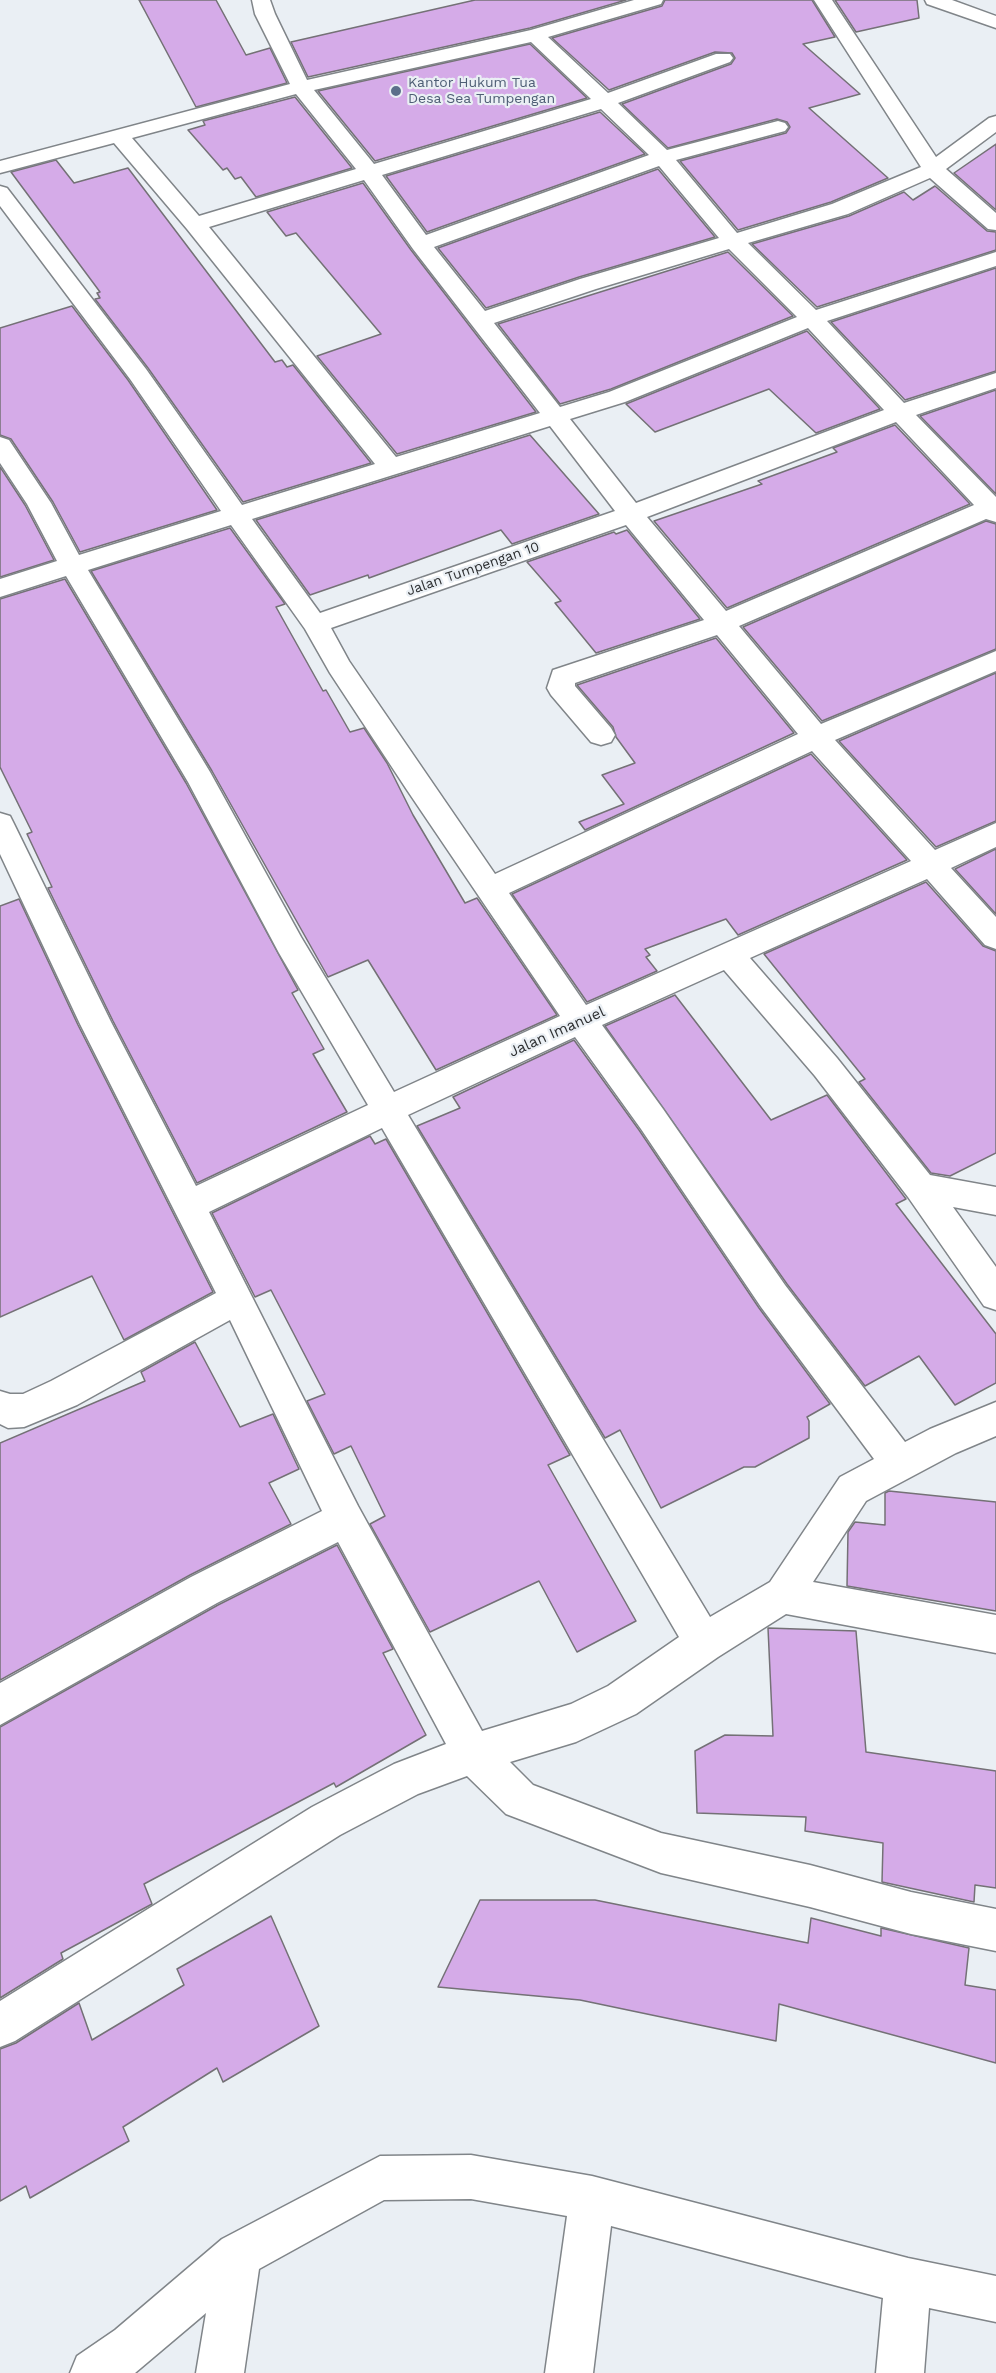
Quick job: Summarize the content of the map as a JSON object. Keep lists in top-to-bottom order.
{
  "streets": {
    "street": ["Jalan Tumpengan 10", "Jalan Imanuel"]
  },
  "places": ["Kantor Hukum Tua Desa Sea Tumpengan"]
}
